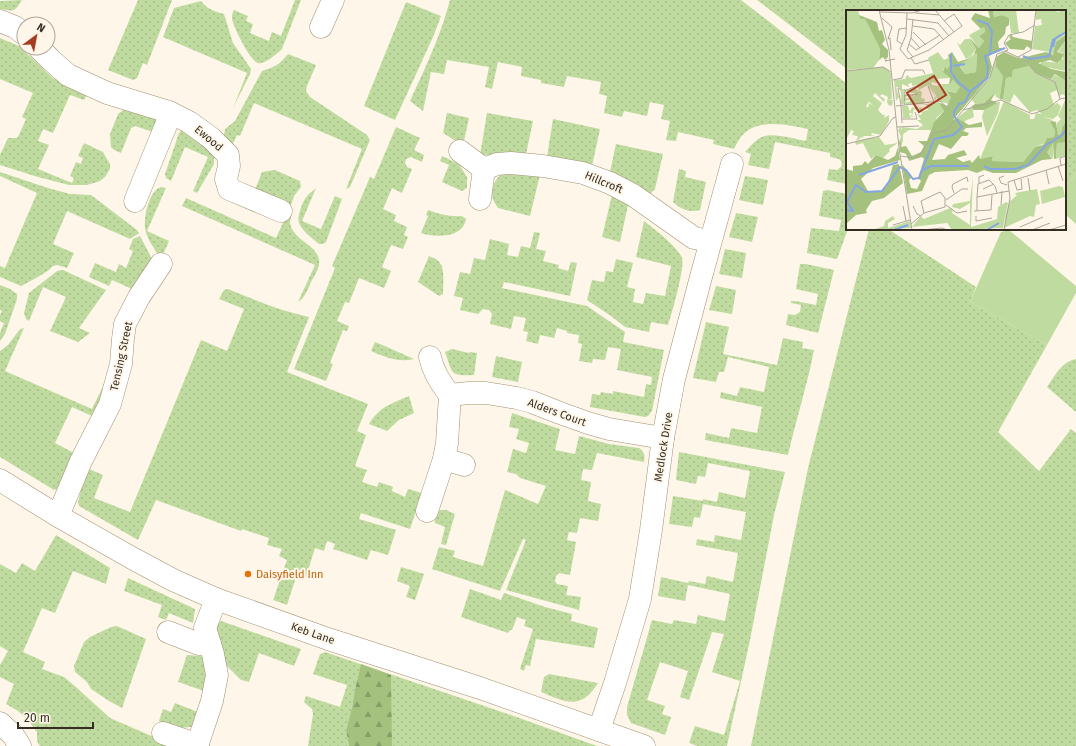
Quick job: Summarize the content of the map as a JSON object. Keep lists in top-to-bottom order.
{
  "streets": {
    "street": [
      "Ewood",
      "Hillcroft",
      "Tensing Street",
      "Alders Court",
      "Medlock Drive",
      "Keb Lane"
    ]
  },
  "crossings": [
    ["Hillcroft", "Medlock Drive"],
    ["Tensing Street", "Keb Lane"],
    ["Alders Court", "Medlock Drive"],
    ["Medlock Drive", "Keb Lane"]
  ],
  "places": ["Daisyfield Inn"],
  "scale_bar": "20 m",
  "north": "top right"
}
